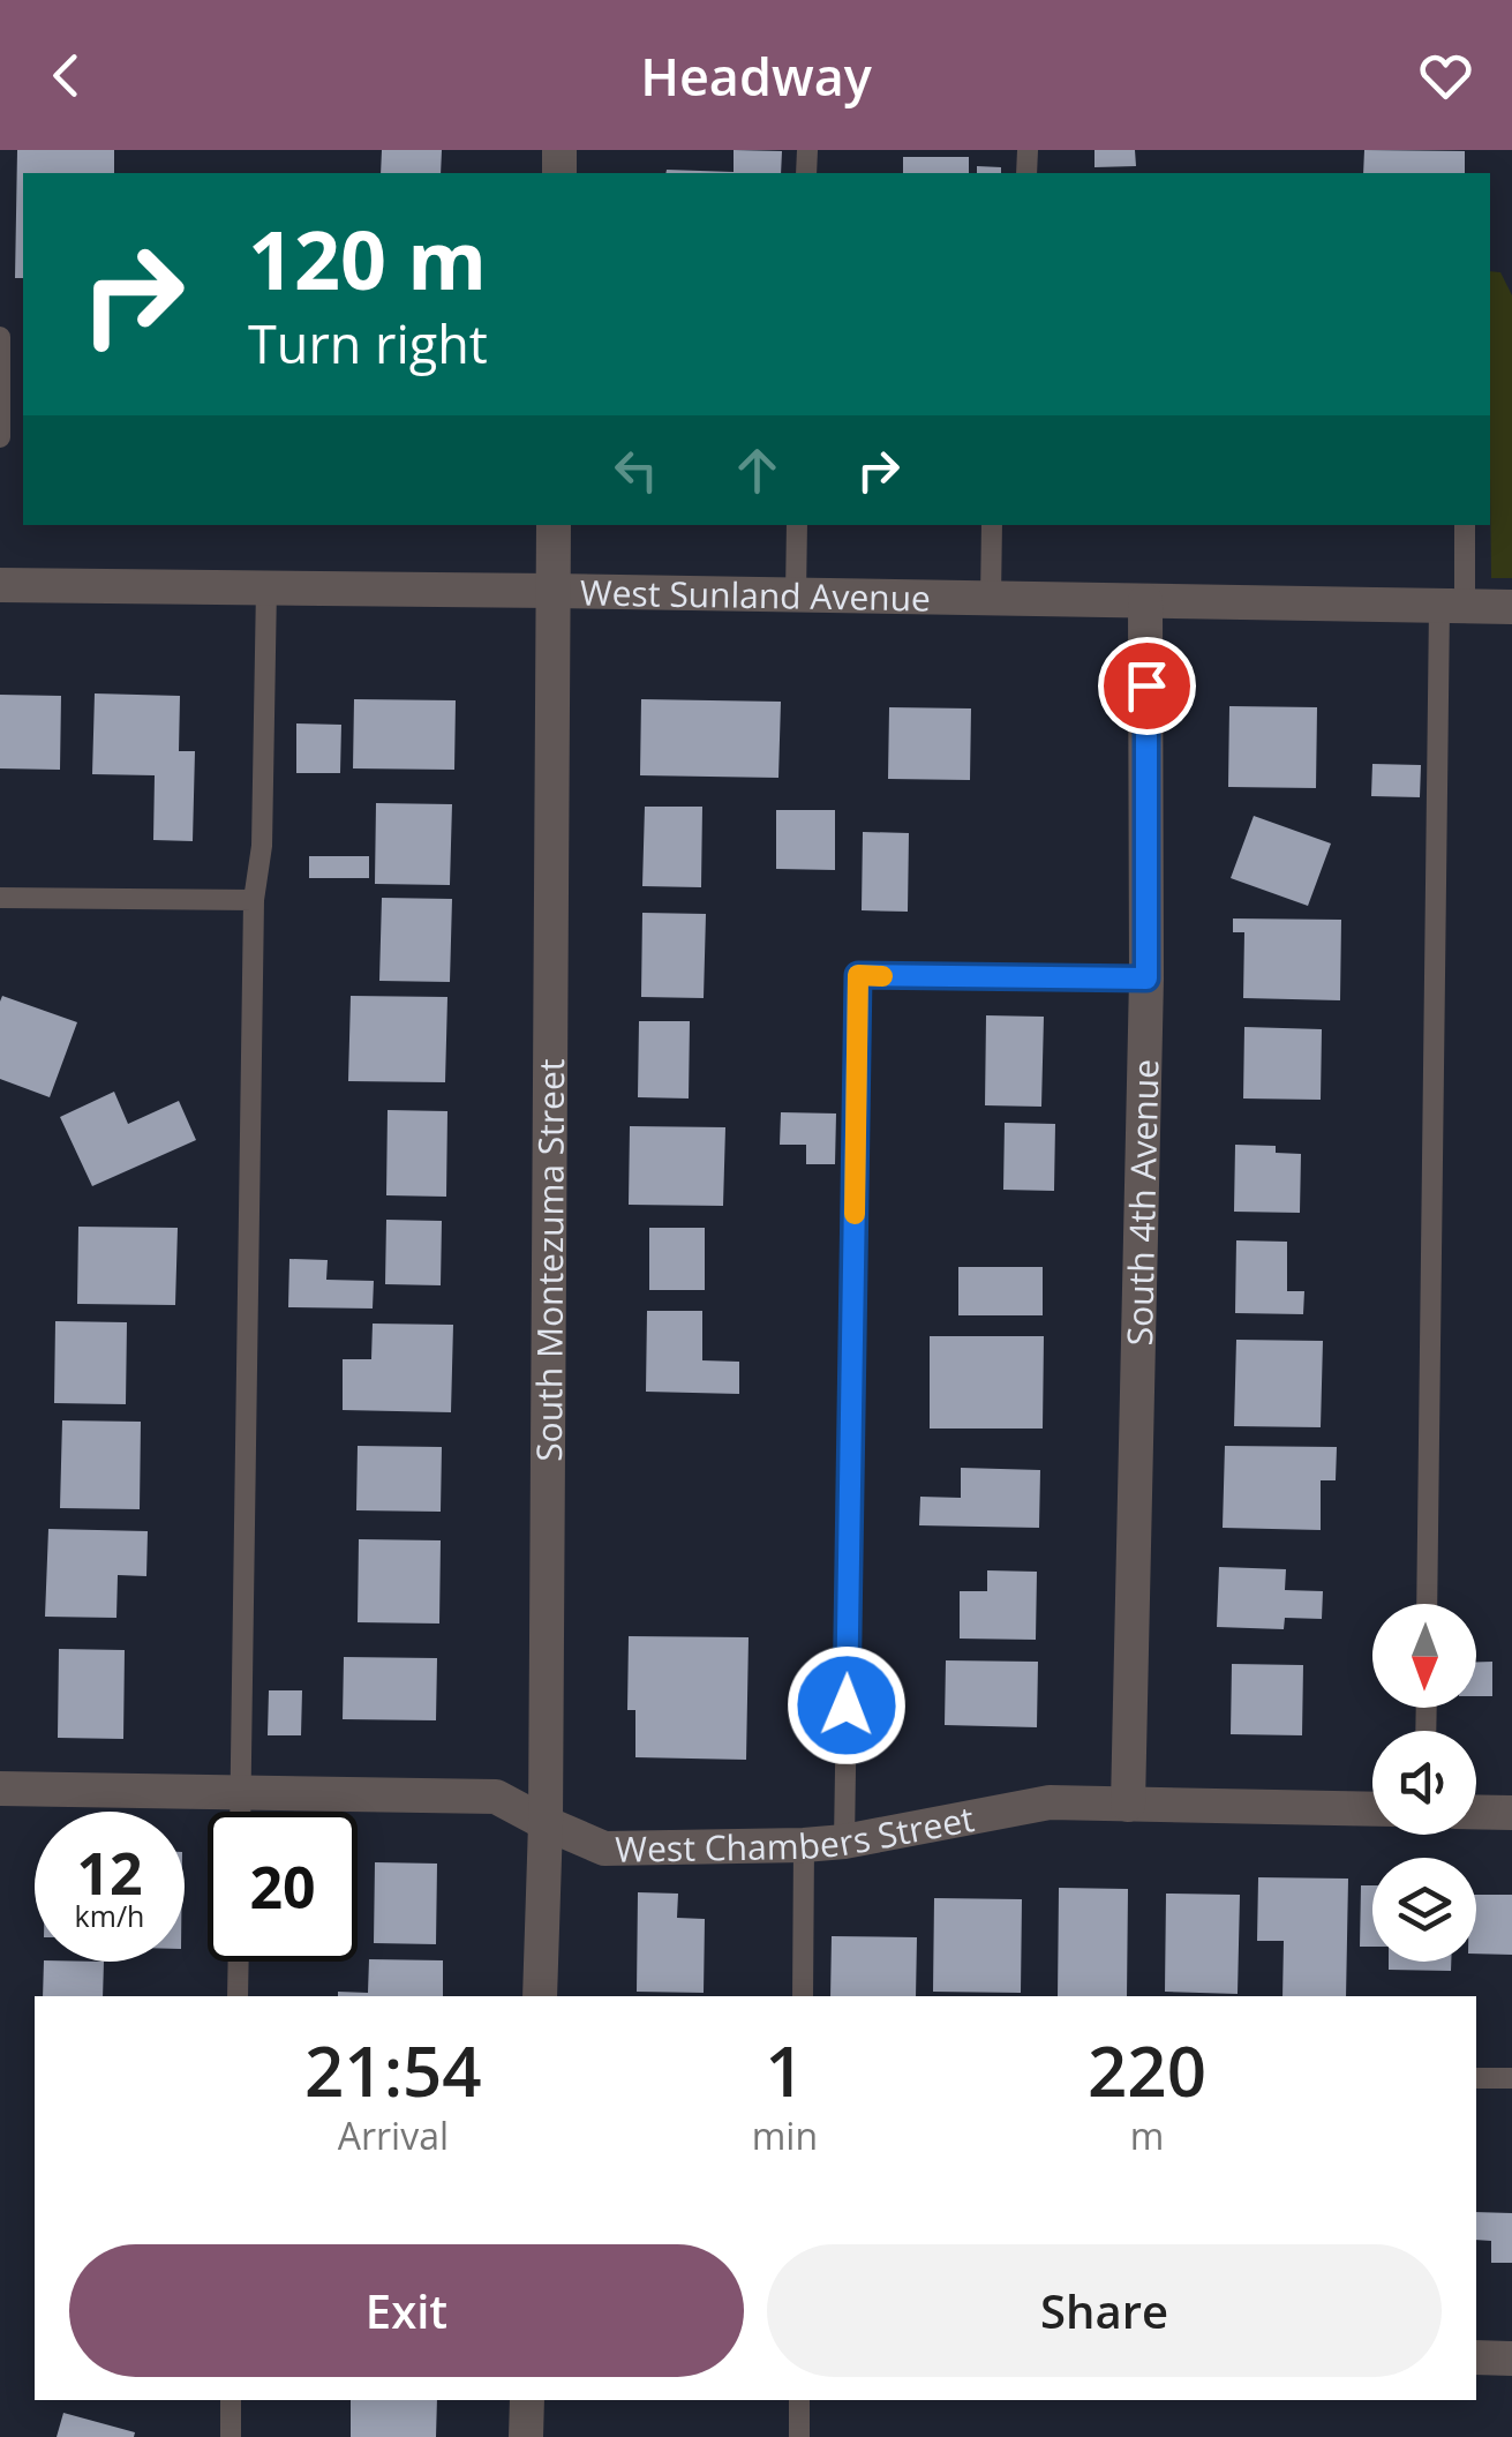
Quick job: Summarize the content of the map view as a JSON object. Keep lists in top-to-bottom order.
{
  "streets": {
    "street": [
      "West Sunland Avenue",
      "South 4th Avenue",
      "South Montezuma Street",
      "West Chambers Street"
    ]
  },
  "crossings": [
    ["West Sunland Avenue", "South 4th Avenue"],
    ["West Sunland Avenue", "South Montezuma Street"],
    ["South 4th Avenue", "West Chambers Street"],
    ["South Montezuma Street", "West Chambers Street"]
  ],
  "north": "bottom",
  "page": {
    "header": "Headway",
    "turn": ["120 m", "Turn right"],
    "speed": "12 km/h",
    "limit": "20",
    "eta": [
      "21:54",
      "Arrival",
      "1",
      "min",
      "220",
      "m"
    ],
    "buttons": ["Exit", "Share"]
  }
}
